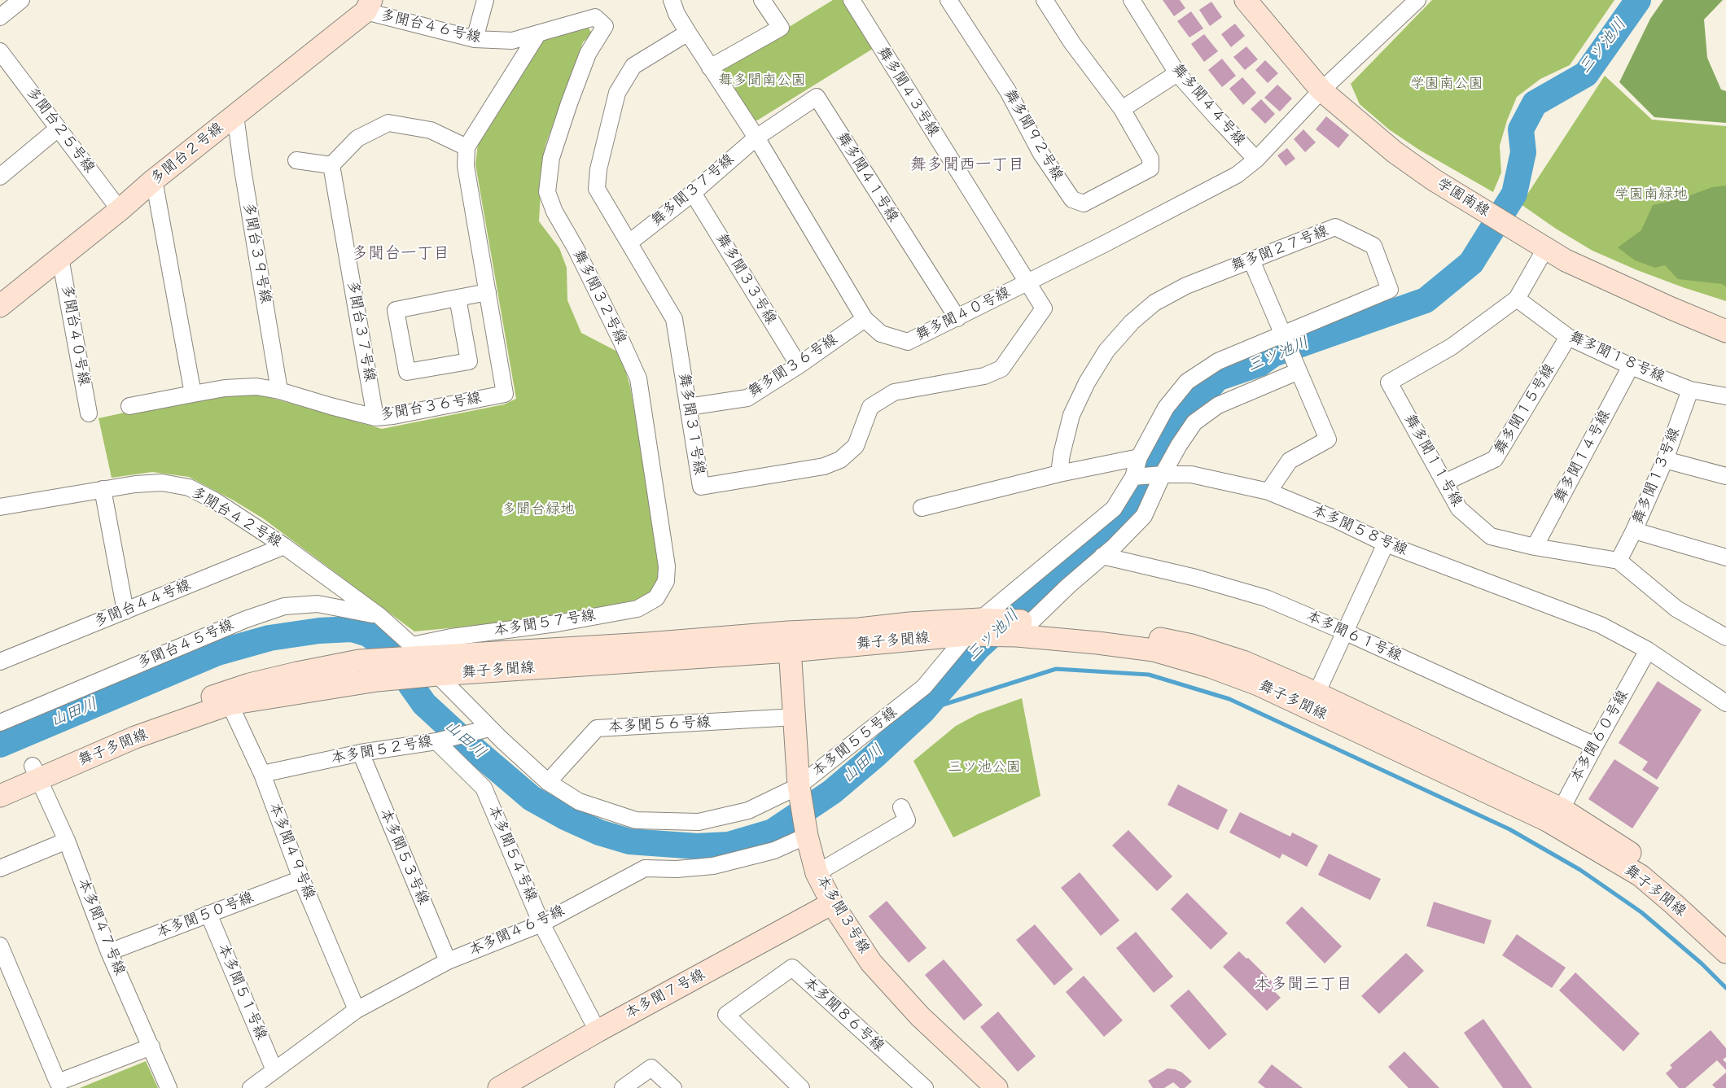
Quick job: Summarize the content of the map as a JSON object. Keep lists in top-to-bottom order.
{
  "streets": {
    "street": [
      "多聞台４６号線",
      "舞多聞４３号線",
      "舞多聞４４号線",
      "多聞台２５号線",
      "舞多聞９２号線",
      "多聞台２号線",
      "舞多聞４１号線",
      "舞多聞３７号線",
      "学園南線",
      "舞多聞２７号線",
      "多聞台３９号線",
      "舞多聞３３号線",
      "舞多聞３２号線",
      "舞多聞４０号線",
      "多聞台３７号線",
      "多聞台４０号線",
      "舞多聞１８号線",
      "舞多聞３６号線",
      "多聞台３６号線",
      "舞多聞１５号線",
      "舞多聞３１号線",
      "舞多聞１４号線",
      "舞多聞１１号線",
      "舞多聞１３号線",
      "多聞台４２号線",
      "本多聞５８号線",
      "多聞台４４号線",
      "本多聞５７号線",
      "本多聞６１号線",
      "舞子多聞線",
      "多聞台４５号線",
      "本多聞５６号線",
      "本多聞６０号線",
      "本多聞５５号線",
      "本多聞５２号線",
      "本多聞４９号線",
      "本多聞５４号線",
      "本多聞５３号線",
      "本多聞３号線",
      "本多聞５０号線",
      "本多聞４７号線",
      "本多聞４６号線",
      "本多聞５１号線",
      "本多聞７号線",
      "本多聞８６号線"
    ]
  },
  "crossings": [
    ["多聞台４６号線", "多聞台２号線"],
    ["多聞台４６号線", "舞多聞３２号線"],
    ["舞多聞４３号線", "舞多聞４０号線"],
    ["舞多聞４３号線", "舞多聞３１号線"],
    ["舞多聞４４号線", "舞多聞４０号線"],
    ["多聞台２５号線", "多聞台２号線"],
    ["多聞台２号線", "多聞台３９号線"],
    ["多聞台２号線", "多聞台４０号線"],
    ["舞多聞４１号線", "舞多聞３７号線"],
    ["舞多聞４１号線", "舞多聞４０号線"],
    ["舞多聞３７号線", "舞多聞３３号線"],
    ["舞多聞３７号線", "舞多聞４０号線"],
    ["舞多聞３７号線", "舞多聞３１号線"],
    ["学園南線", "舞多聞４０号線"],
    ["学園南線", "舞多聞１１号線"],
    ["舞多聞２７号線", "本多聞５５号線"],
    ["多聞台３９号線", "多聞台３６号線"],
    ["舞多聞３３号線", "舞多聞３６号線"],
    ["舞多聞３２号線", "本多聞５７号線"],
    ["舞多聞４０号線", "舞多聞３６号線"],
    ["舞多聞４０号線", "舞多聞３１号線"],
    ["多聞台３７号線", "多聞台３６号線"],
    ["舞多聞１８号線", "舞多聞１５号線"],
    ["舞多聞１８号線", "舞多聞１４号線"],
    ["舞多聞１８号線", "舞多聞１１号線"],
    ["舞多聞１８号線", "舞多聞１３号線"],
    ["舞多聞３６号線", "舞多聞３１号線"],
    ["舞多聞１５号線", "舞多聞１１号線"],
    ["舞多聞１４号線", "舞多聞１１号線"],
    ["舞多聞１１号線", "舞多聞１３号線"],
    ["多聞台４２号線", "多聞台４４号線"],
    ["多聞台４２号線", "本多聞５７号線"],
    ["多聞台４２号線", "舞子多聞線"],
    ["多聞台４２号線", "多聞台４５号線"],
    ["本多聞５８号線", "本多聞６０号線"],
    ["本多聞５７号線", "舞子多聞線"],
    ["本多聞６１号線", "本多聞６０号線"],
    ["舞子多聞線", "本多聞６０号線"],
    ["舞子多聞線", "本多聞５５号線"],
    ["舞子多聞線", "本多聞４９号線"],
    ["舞子多聞線", "本多聞３号線"],
    ["舞子多聞線", "本多聞４７号線"],
    ["本多聞５６号線", "本多聞５５号線"],
    ["本多聞５６号線", "本多聞３号線"],
    ["本多聞５５号線", "本多聞５２号線"],
    ["本多聞５５号線", "本多聞３号線"],
    ["本多聞５２号線", "本多聞４９号線"],
    ["本多聞５２号線", "本多聞５４号線"],
    ["本多聞５２号線", "本多聞５３号線"],
    ["本多聞４９号線", "本多聞５０号線"],
    ["本多聞４９号線", "本多聞４６号線"],
    ["本多聞５４号線", "本多聞４６号線"],
    ["本多聞５４号線", "本多聞７号線"],
    ["本多聞５３号線", "本多聞４６号線"],
    ["本多聞３号線", "本多聞４６号線"],
    ["本多聞３号線", "本多聞７号線"],
    ["本多聞５０号線", "本多聞４７号線"],
    ["本多聞５０号線", "本多聞５１号線"],
    ["本多聞４６号線", "本多聞５１号線"]
  ],
  "districts": ["舞多聞西一丁目", "多聞台一丁目", "本多聞三丁目"],
  "water": ["三ツ池川", "山田川"],
  "parks": [
    "舞多聞南公園",
    "学園南公園",
    "学園南緑地",
    "多聞台緑地",
    "三ツ池公園"
  ]
}
